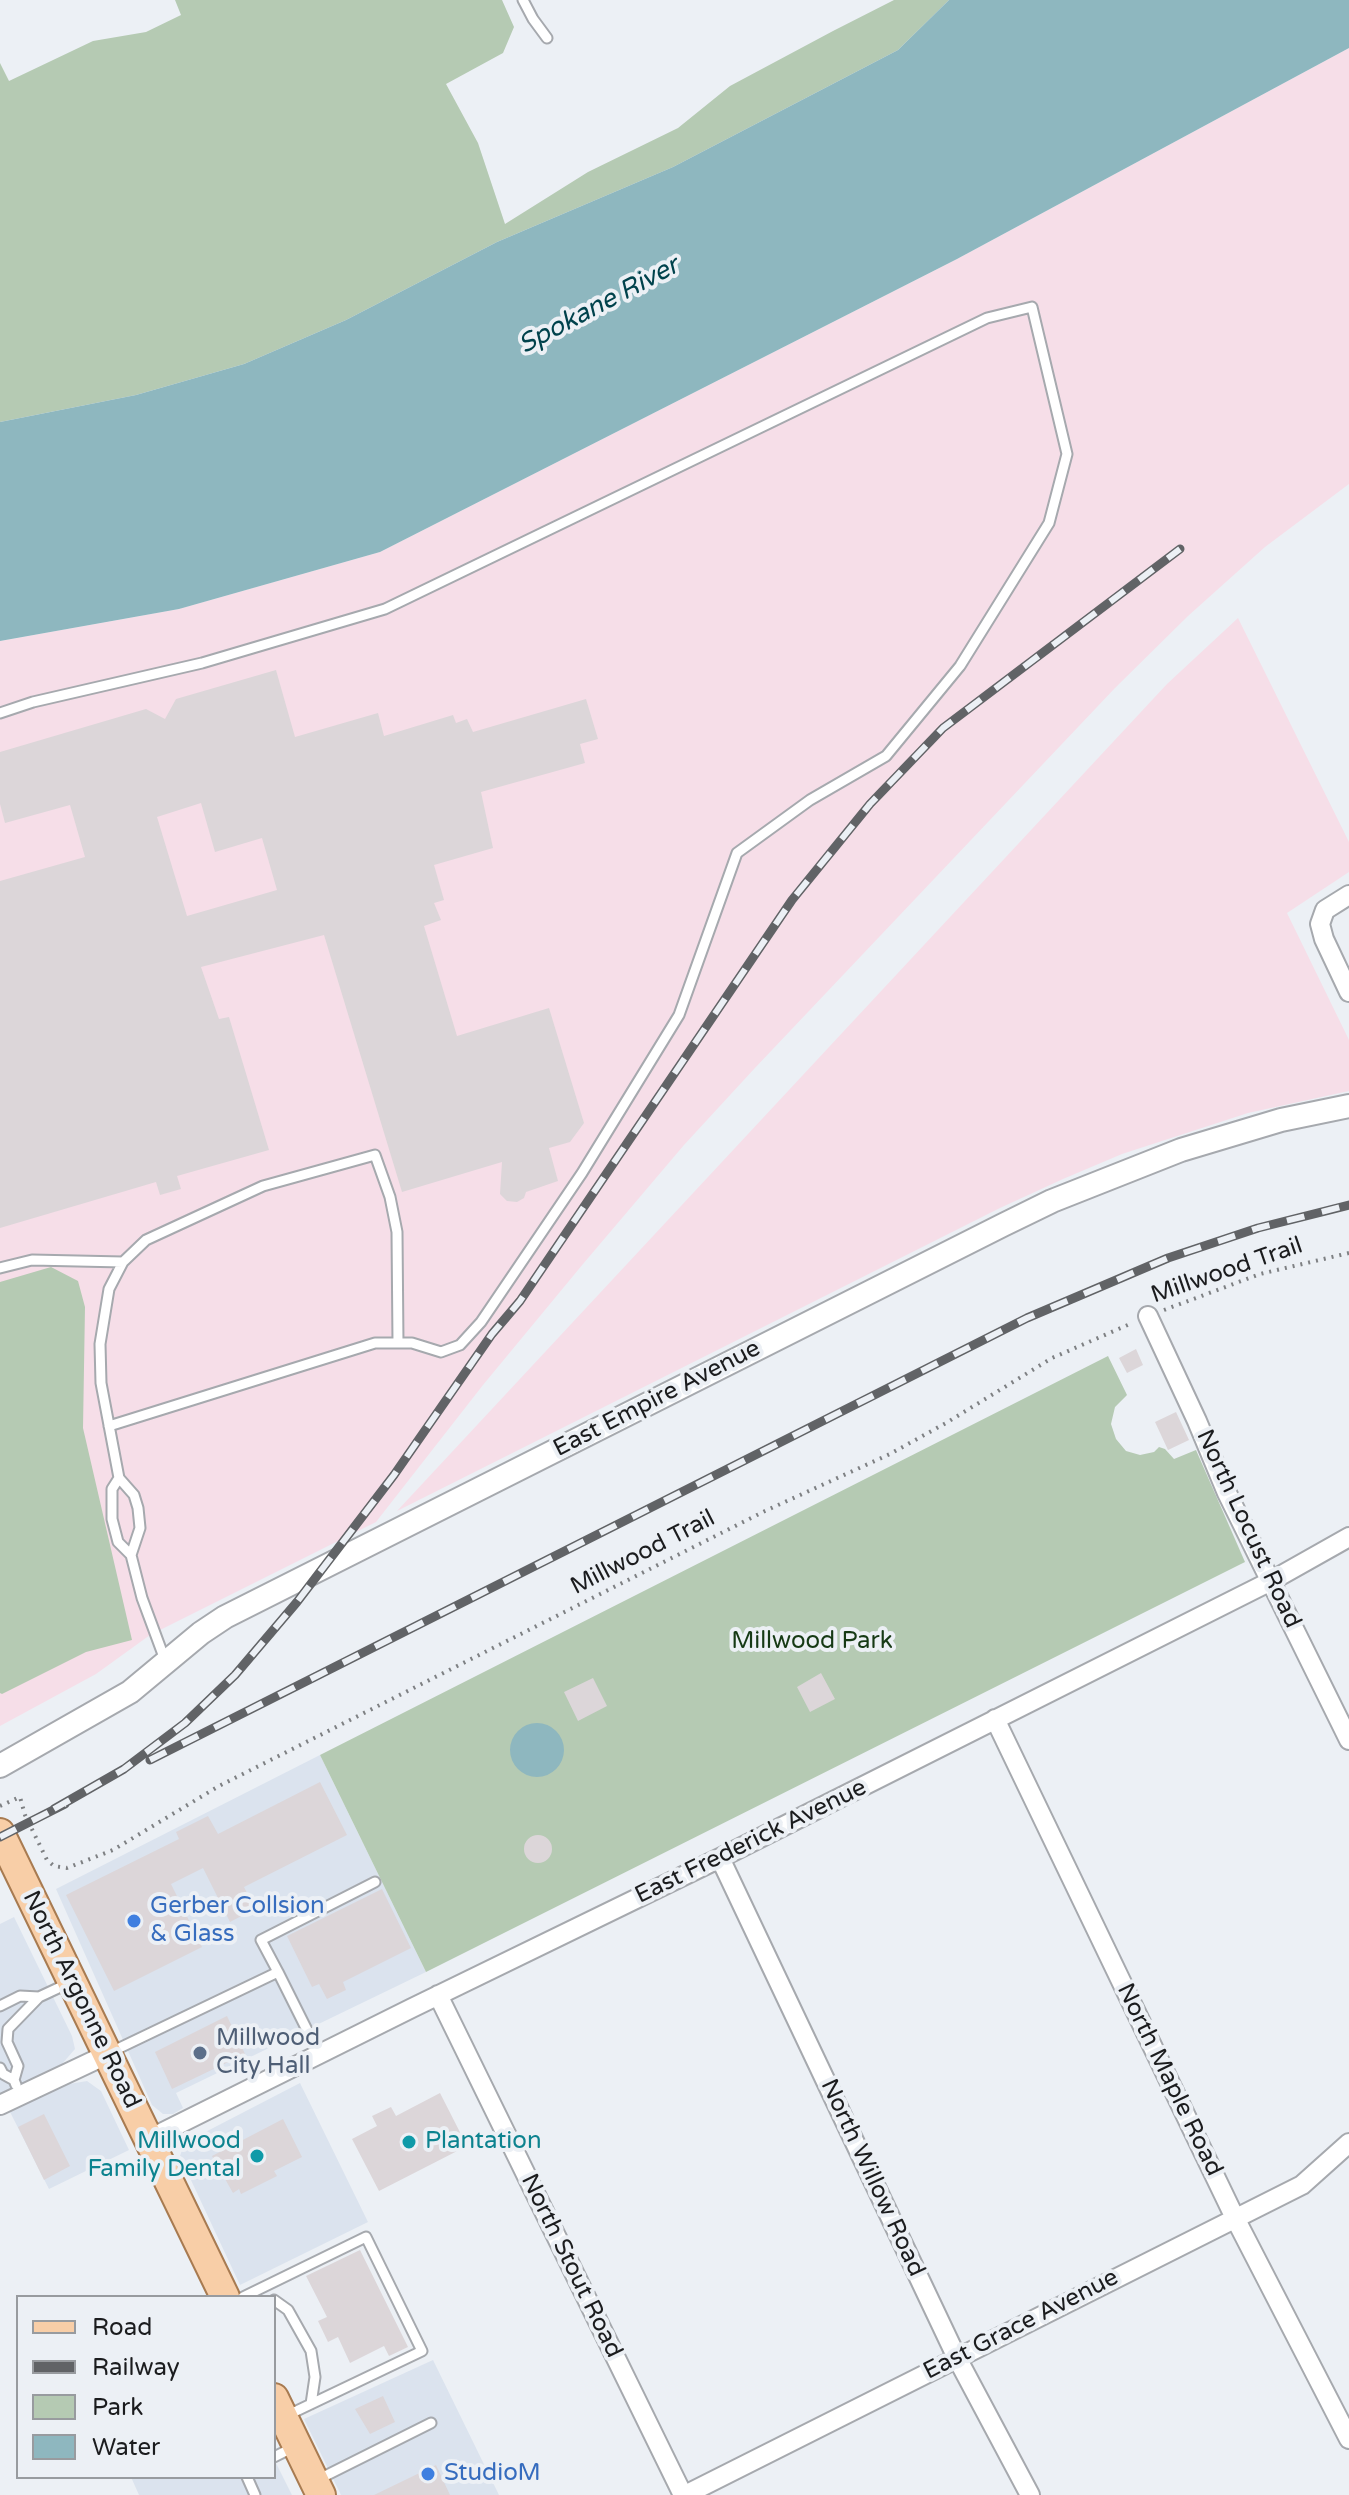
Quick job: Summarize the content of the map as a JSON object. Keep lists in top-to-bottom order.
{
  "streets": {
    "main road": ["North Argonne Road"],
    "street": [
      "East Empire Avenue",
      "North Locust Road",
      "East Frederick Avenue",
      "North Maple Road",
      "North Willow Road",
      "North Stout Road",
      "East Grace Avenue"
    ],
    "path": ["Millwood Trail"]
  },
  "crossings": [
    ["Millwood Trail", "North Locust Road"],
    ["North Locust Road", "East Frederick Avenue"],
    ["East Frederick Avenue", "North Argonne Road"],
    ["East Frederick Avenue", "North Maple Road"],
    ["East Frederick Avenue", "North Willow Road"],
    ["East Frederick Avenue", "North Stout Road"],
    ["North Maple Road", "East Grace Avenue"],
    ["North Willow Road", "East Grace Avenue"],
    ["North Stout Road", "East Grace Avenue"]
  ],
  "water": ["Spokane River"],
  "parks": ["Millwood Park"],
  "places": [
    "Gerber Collsion & Glass",
    "Millwood City Hall",
    "Plantation",
    "Millwood Family Dental",
    "StudioM"
  ],
  "legend": [
    "Road",
    "Railway",
    "Park",
    "Water"
  ]
}
